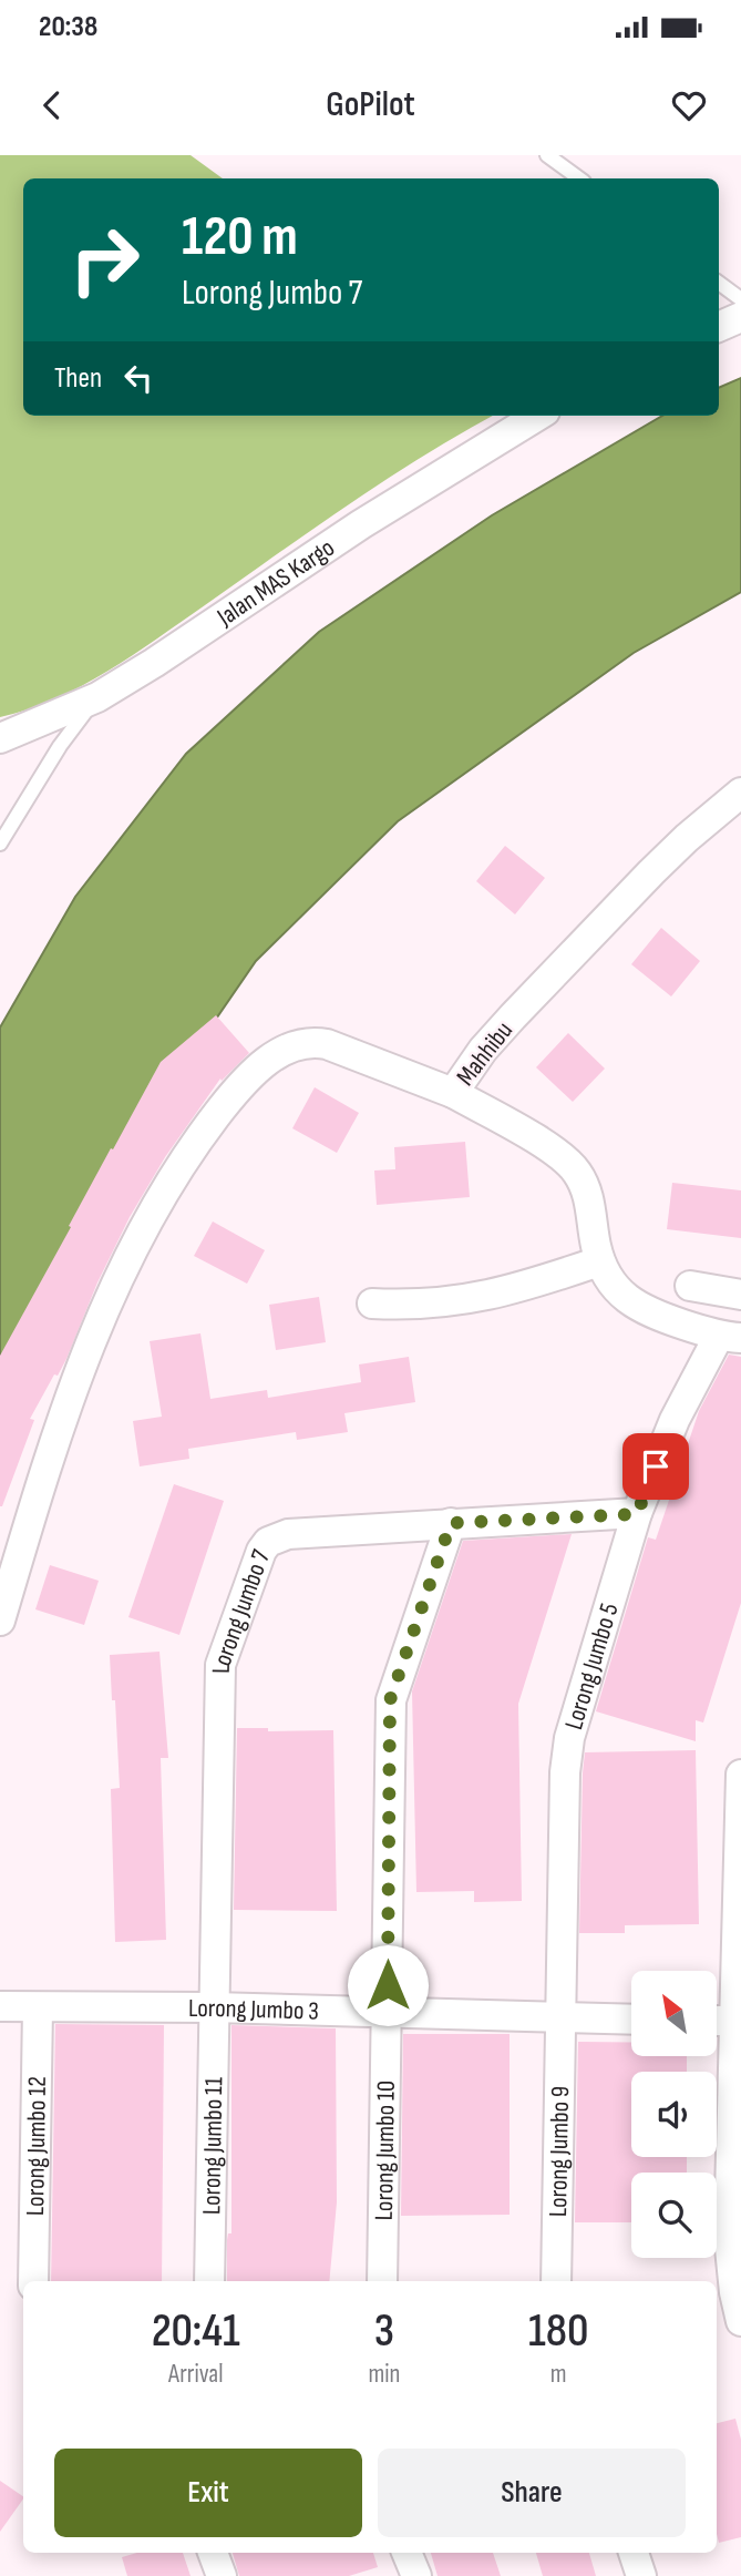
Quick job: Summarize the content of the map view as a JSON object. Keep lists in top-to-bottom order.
{
  "streets": {
    "street": [
      "Jalan MAS Kargo",
      "Mahhibu",
      "Lorong Jumbo 7",
      "Lorong Jumbo 5",
      "Lorong Jumbo 3",
      "Lorong Jumbo 12",
      "Lorong Jumbo 11",
      "Lorong Jumbo 10",
      "Lorong Jumbo 9"
    ]
  },
  "crossings": [
    ["Mahhibu", "Lorong Jumbo 5"],
    ["Lorong Jumbo 7", "Lorong Jumbo 5"],
    ["Lorong Jumbo 7", "Lorong Jumbo 3"],
    ["Lorong Jumbo 7", "Lorong Jumbo 11"],
    ["Lorong Jumbo 7", "Lorong Jumbo 10"],
    ["Lorong Jumbo 5", "Lorong Jumbo 3"],
    ["Lorong Jumbo 5", "Lorong Jumbo 9"],
    ["Lorong Jumbo 3", "Lorong Jumbo 12"],
    ["Lorong Jumbo 3", "Lorong Jumbo 11"],
    ["Lorong Jumbo 3", "Lorong Jumbo 10"],
    ["Lorong Jumbo 3", "Lorong Jumbo 9"]
  ],
  "north": "top left",
  "page": {
    "status": "20:38",
    "header": "GoPilot",
    "turn": ["120 m", "Lorong Jumbo 7"],
    "then": "Then",
    "eta": [
      "20:41",
      "Arrival",
      "3",
      "min",
      "180",
      "m"
    ],
    "buttons": ["Exit", "Share"]
  }
}
